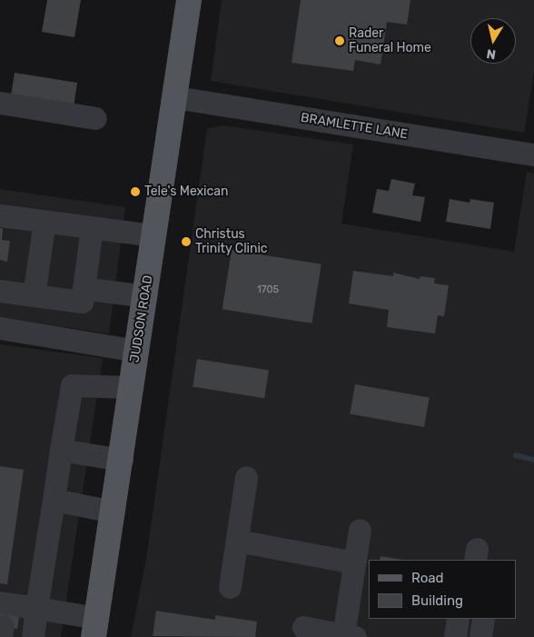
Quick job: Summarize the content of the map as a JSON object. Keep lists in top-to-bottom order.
{
  "streets": {
    "main road": ["JUDSON ROAD"],
    "street": ["BRAMLETTE LANE"]
  },
  "crossings": [
    ["BRAMLETTE LANE", "JUDSON ROAD"]
  ],
  "places": ["Rader Funeral Home", "Tele's Mexican", "Christus Trinity Clinic"],
  "house_numbers": ["1705"],
  "legend": ["Road", "Building"],
  "north": "bottom"
}
